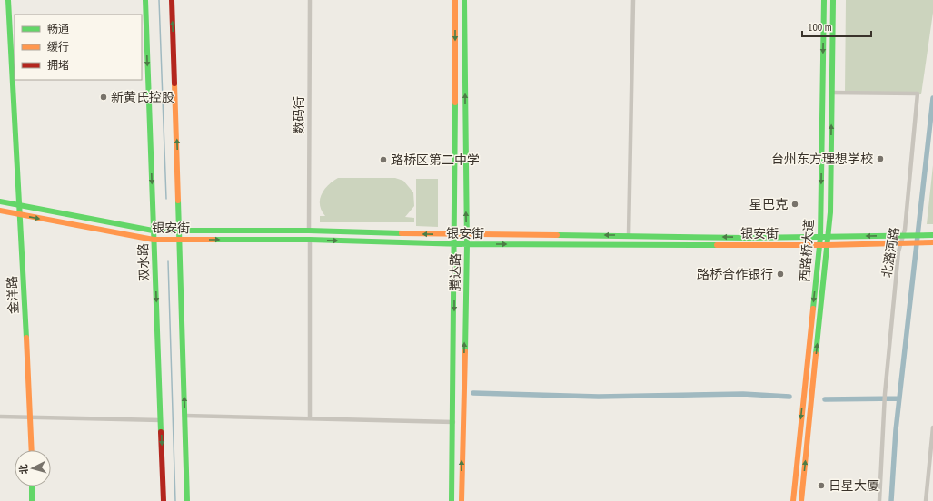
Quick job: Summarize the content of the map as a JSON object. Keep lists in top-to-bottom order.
{
  "streets": {
    "main road": [
      "银安街",
      "西路桥大道",
      "双水路",
      "腾达路",
      "金洋路"
    ],
    "street": ["数码街", "北潞河路"]
  },
  "crossings": [
    ["数码街", "银安街"],
    ["银安街", "西路桥大道"],
    ["银安街", "北潞河路"],
    ["银安街", "双水路"],
    ["银安街", "腾达路"],
    ["银安街", "金洋路"],
    ["西路桥大道", "北潞河路"]
  ],
  "places": [
    "新黄氏控股",
    "台州东方理想学校",
    "路桥区第二中学",
    "星巴克",
    "路桥合作银行",
    "日星大厦"
  ],
  "legend": ["畅通", "缓行", "拥堵"],
  "scale_bar": "100 m",
  "north": "left"
}
